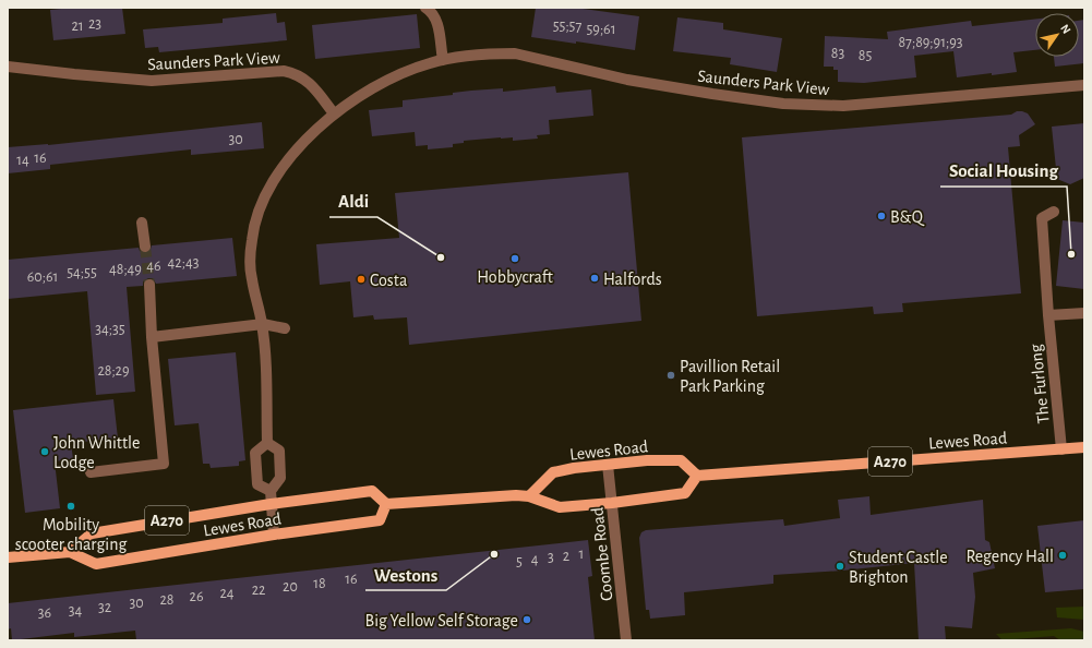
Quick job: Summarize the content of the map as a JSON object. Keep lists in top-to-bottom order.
{
  "streets": {
    "main road": ["Lewes Road", "A270"],
    "street": ["Saunders Park View", "The Furlong", "Coombe Road"]
  },
  "crossings": [
    ["The Furlong", "Lewes Road"],
    ["Lewes Road", "Coombe Road"]
  ],
  "places": [
    "B&Q",
    "Social Housing",
    "Aldi",
    "Hobbycraft",
    "Halfords",
    "Costa",
    "Pavillion Retail Park Parking",
    "John Whittle Lodge",
    "Mobility scooter charging",
    "Westons",
    "Regency Hall",
    "Student Castle Brighton",
    "Big Yellow Self Storage"
  ],
  "house_numbers": [
    "23",
    "21",
    "55;57",
    "59;61",
    "87;89;91;93",
    "83",
    "85",
    "30",
    "16",
    "14",
    "42;43",
    "46",
    "48;49",
    "54;55",
    "60;61",
    "34;35",
    "28;29",
    "1",
    "2",
    "3",
    "4",
    "5",
    "16",
    "18",
    "20",
    "22",
    "24",
    "26",
    "28",
    "30",
    "32",
    "34",
    "36"
  ],
  "north": "top right"
}
